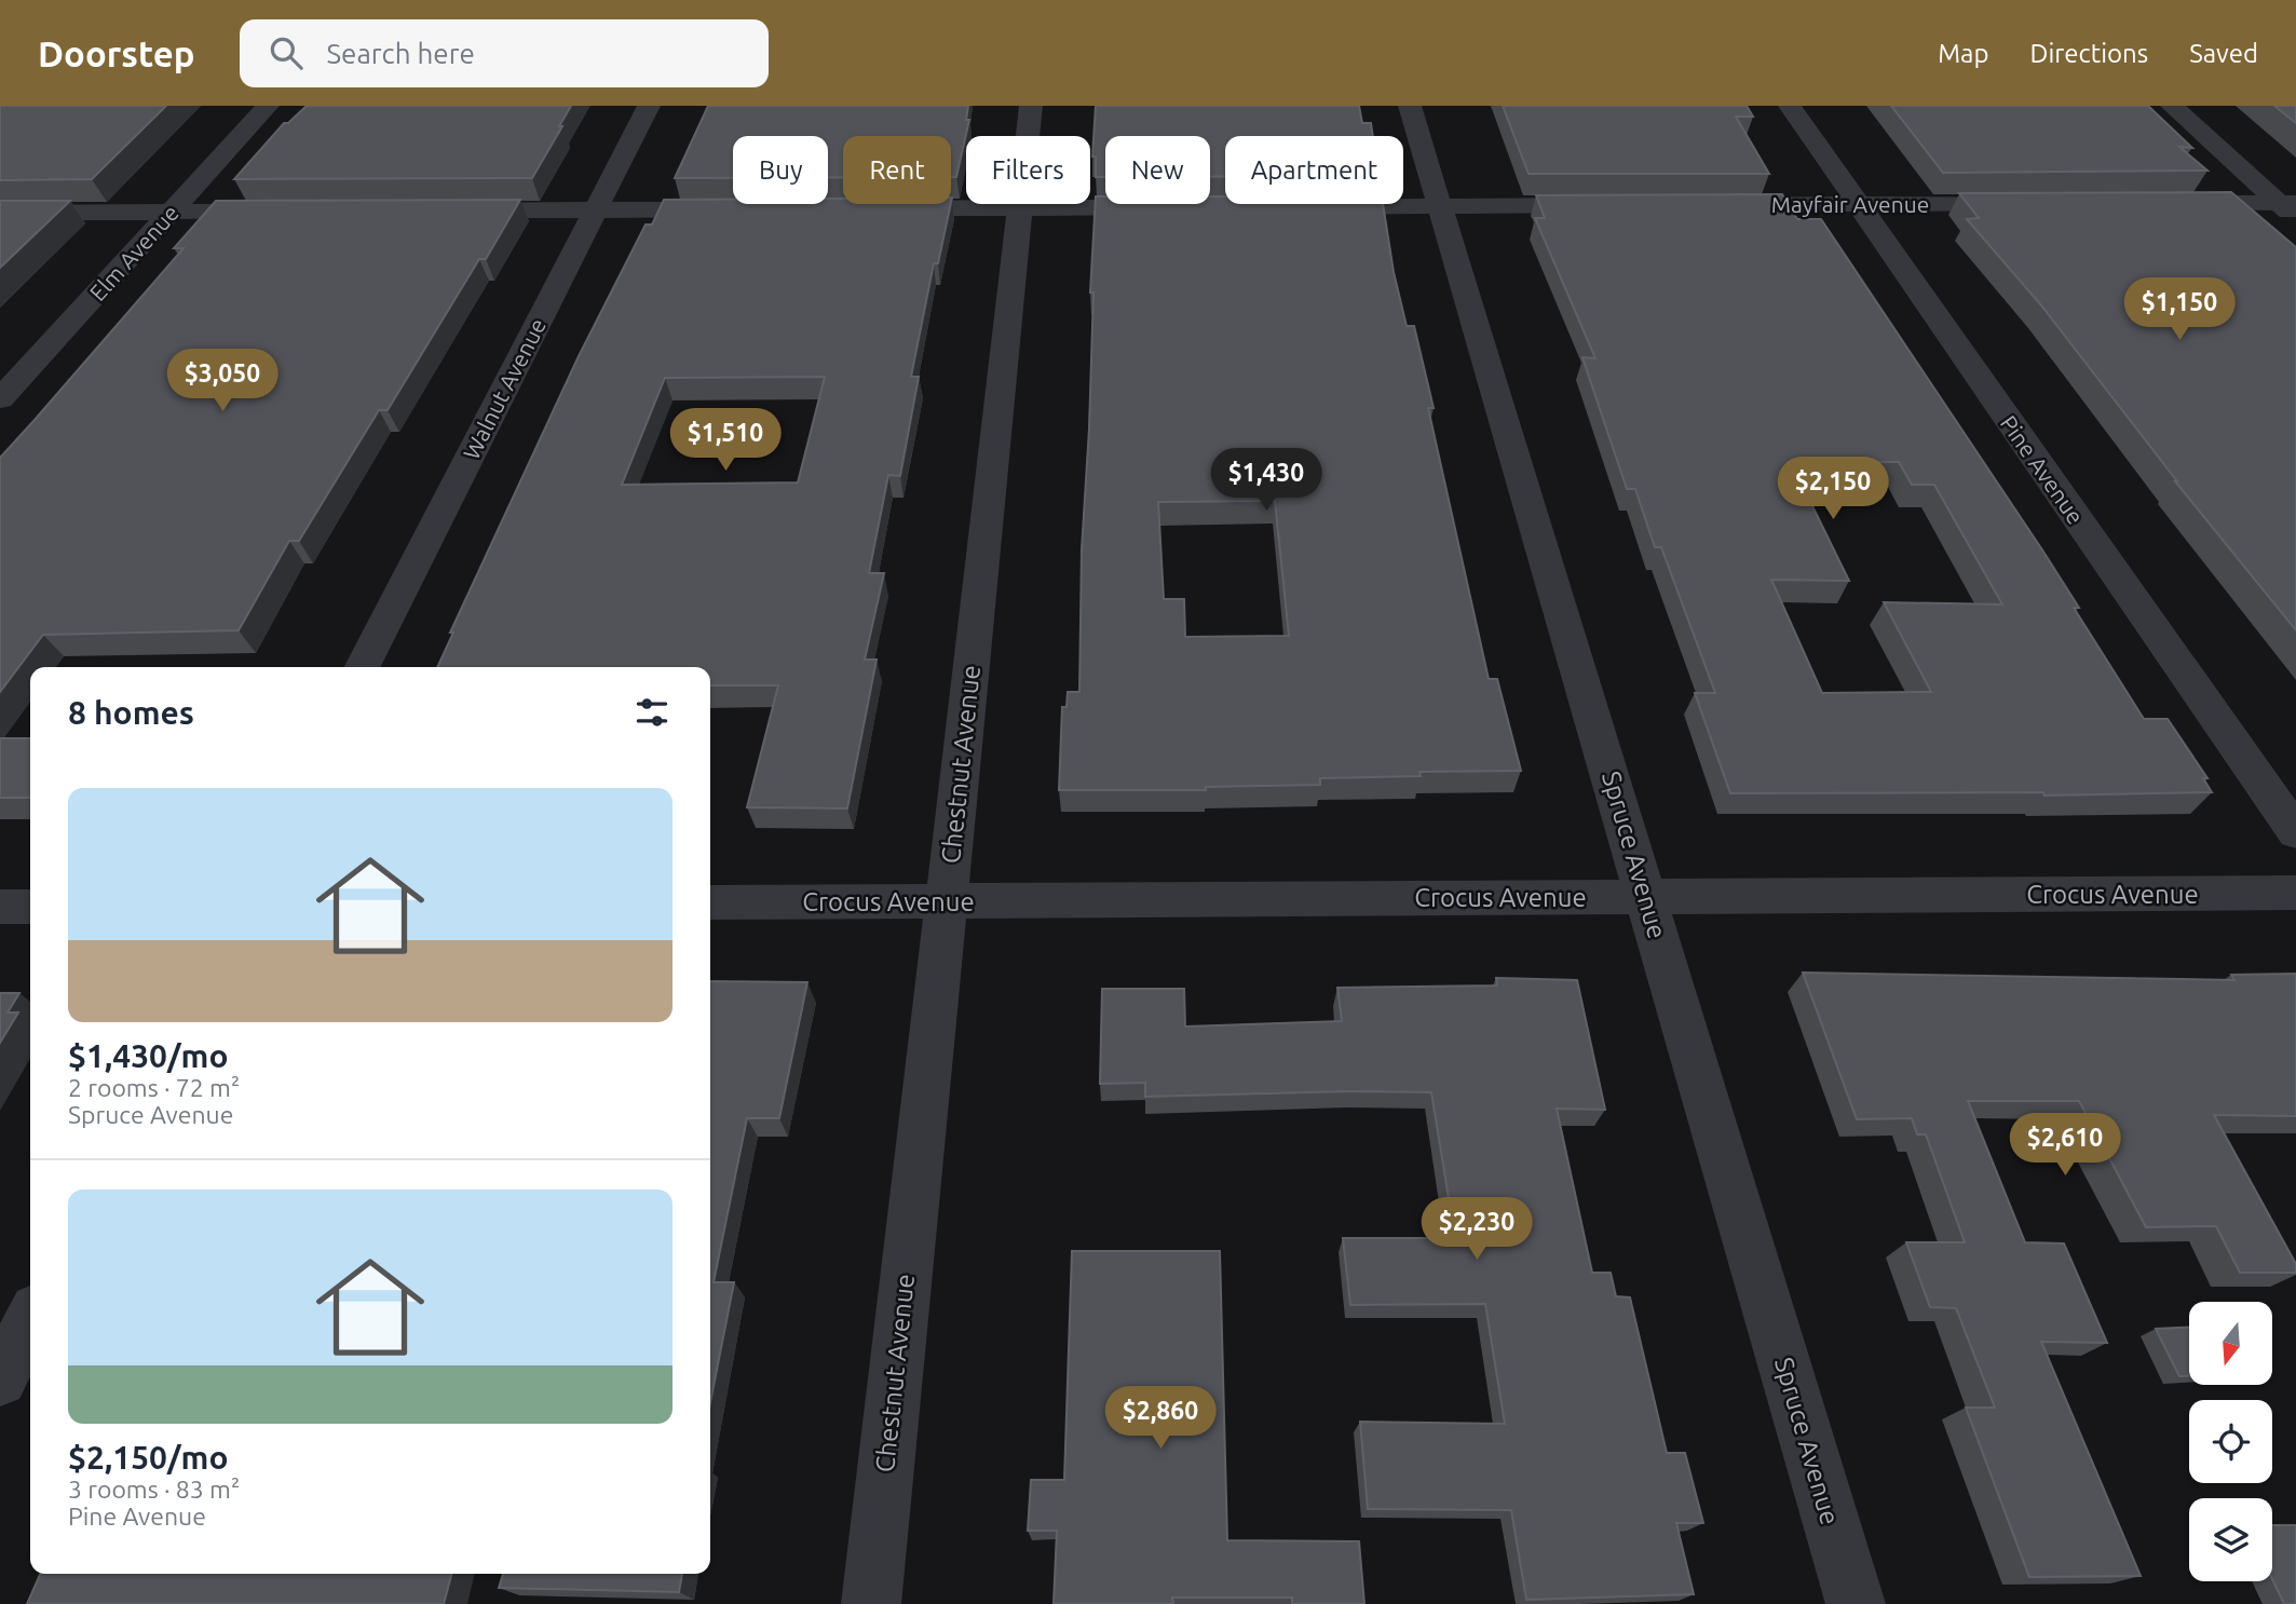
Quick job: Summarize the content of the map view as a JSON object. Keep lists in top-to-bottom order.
{
  "streets": {
    "street": [
      "Mayfair Avenue",
      "Elm Avenue",
      "Walnut Avenue",
      "Pine Avenue",
      "Chestnut Avenue",
      "Spruce Avenue",
      "Crocus Avenue"
    ]
  },
  "crossings": [
    ["Mayfair Avenue", "Pine Avenue"],
    ["Chestnut Avenue", "Crocus Avenue"],
    ["Spruce Avenue", "Crocus Avenue"]
  ],
  "north": "bottom",
  "page": {
    "header": "Doorstep",
    "search": "Search here",
    "nav": ["Map", "Directions", "Saved"],
    "chip": [
      "Buy",
      "Rent",
      "Filters",
      "New",
      "Apartment"
    ],
    "price": [
      "$1,150",
      "$3,050",
      "$1,510",
      "$1,430",
      "$2,150",
      "$2,610",
      "$2,230",
      "$2,860"
    ],
    "heading": "8 homes",
    "list": [
      {
        "name": "$1,430/mo",
        "note": "2 rooms · 72 m² · Spruce Avenue"
      },
      {
        "name": "$2,150/mo",
        "note": "3 rooms · 83 m² · Pine Avenue"
      }
    ]
  }
}
